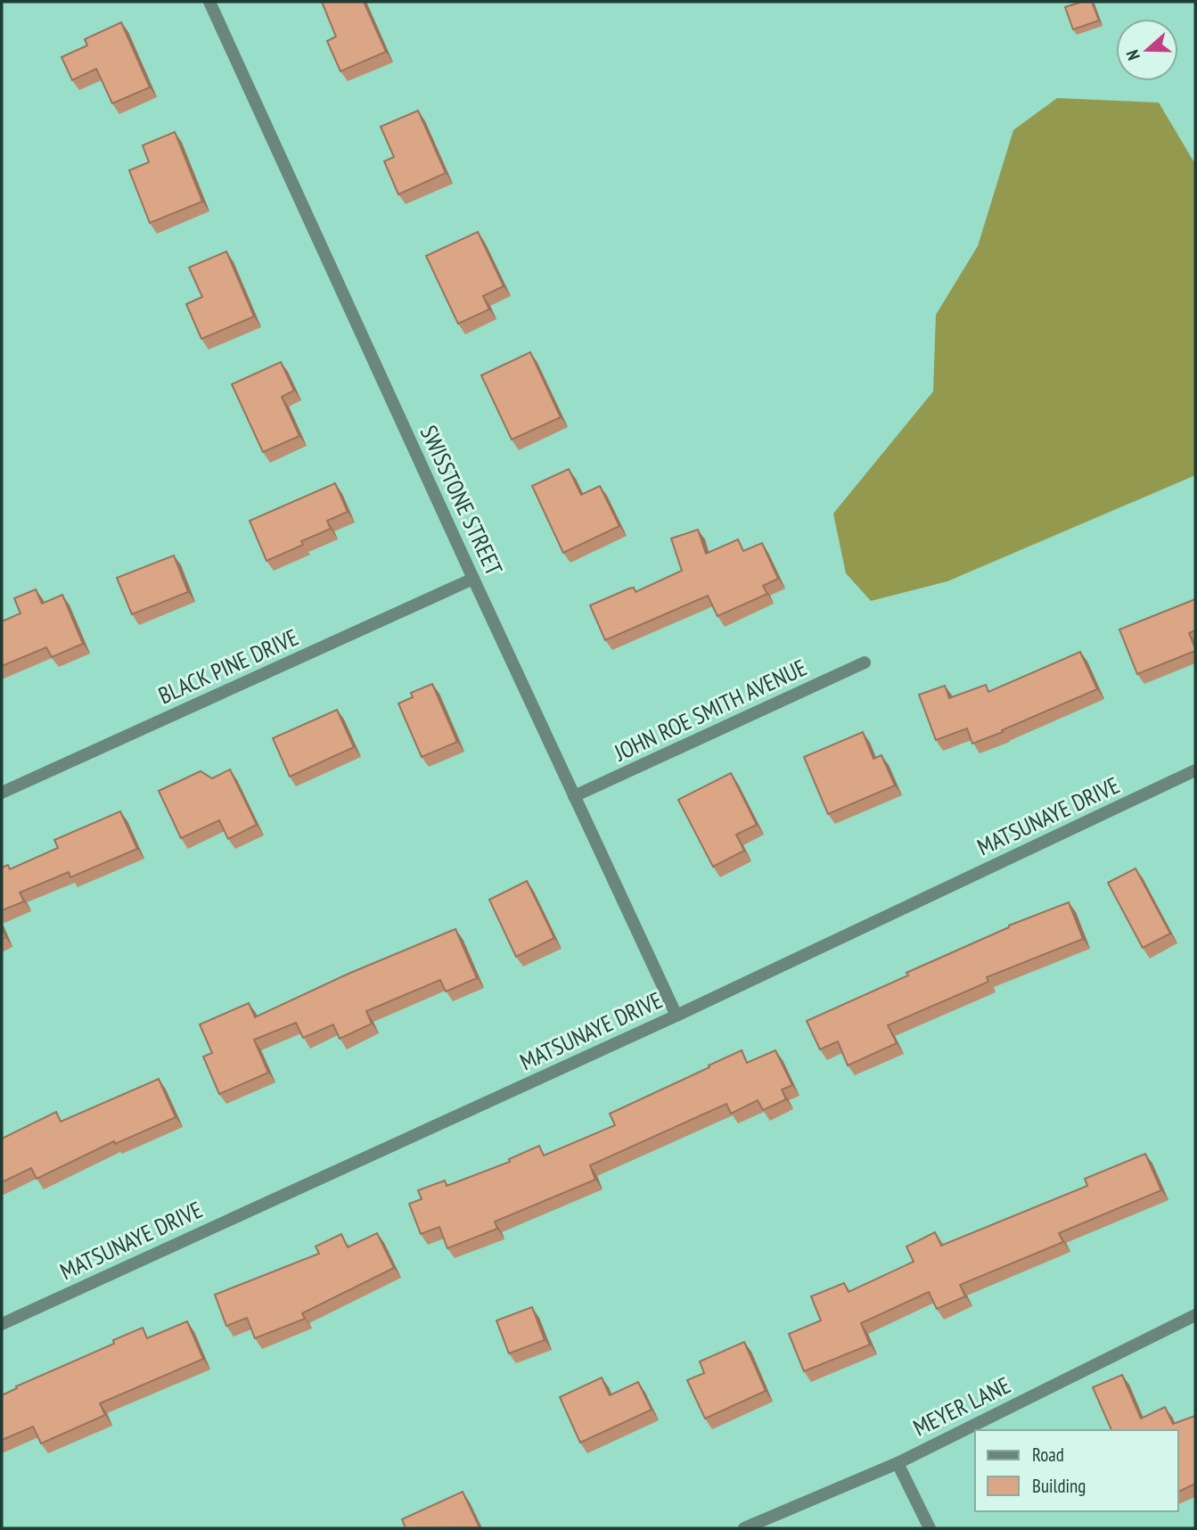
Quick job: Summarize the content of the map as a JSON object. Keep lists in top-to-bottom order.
{
  "streets": {
    "street": [
      "SWISSTONE STREET",
      "BLACK PINE DRIVE",
      "JOHN ROE SMITH AVENUE",
      "MATSUNAYE DRIVE",
      "MEYER LANE"
    ]
  },
  "crossings": [
    ["SWISSTONE STREET", "BLACK PINE DRIVE"],
    ["SWISSTONE STREET", "JOHN ROE SMITH AVENUE"],
    ["SWISSTONE STREET", "MATSUNAYE DRIVE"]
  ],
  "legend": ["Road", "Building"],
  "north": "left"
}
